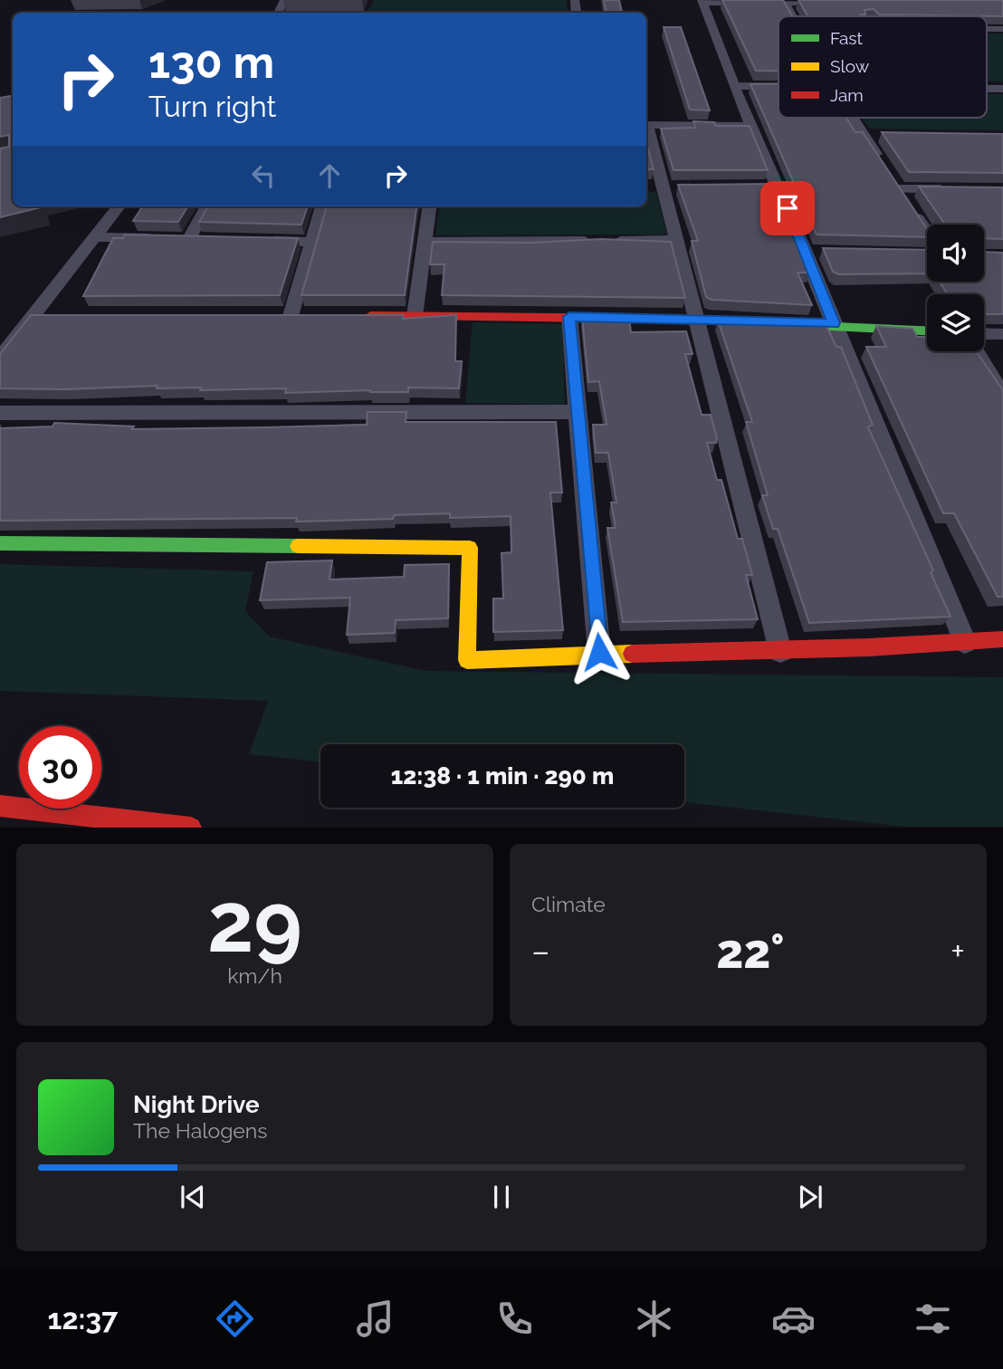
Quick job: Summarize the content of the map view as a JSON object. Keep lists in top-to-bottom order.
{
  "legend": ["Fast", "Slow", "Jam"],
  "page": {
    "turn": ["130 m", "Turn right"],
    "limit": "30",
    "trip": "12:38 · 1 min · 290 m",
    "tile": [
      ["29", "km/h"],
      "Climate"
    ],
    "heat": ["−", "22°", "+"],
    "song": ["Night Drive", "The Halogens"],
    "tabs": "12:37"
  }
}
